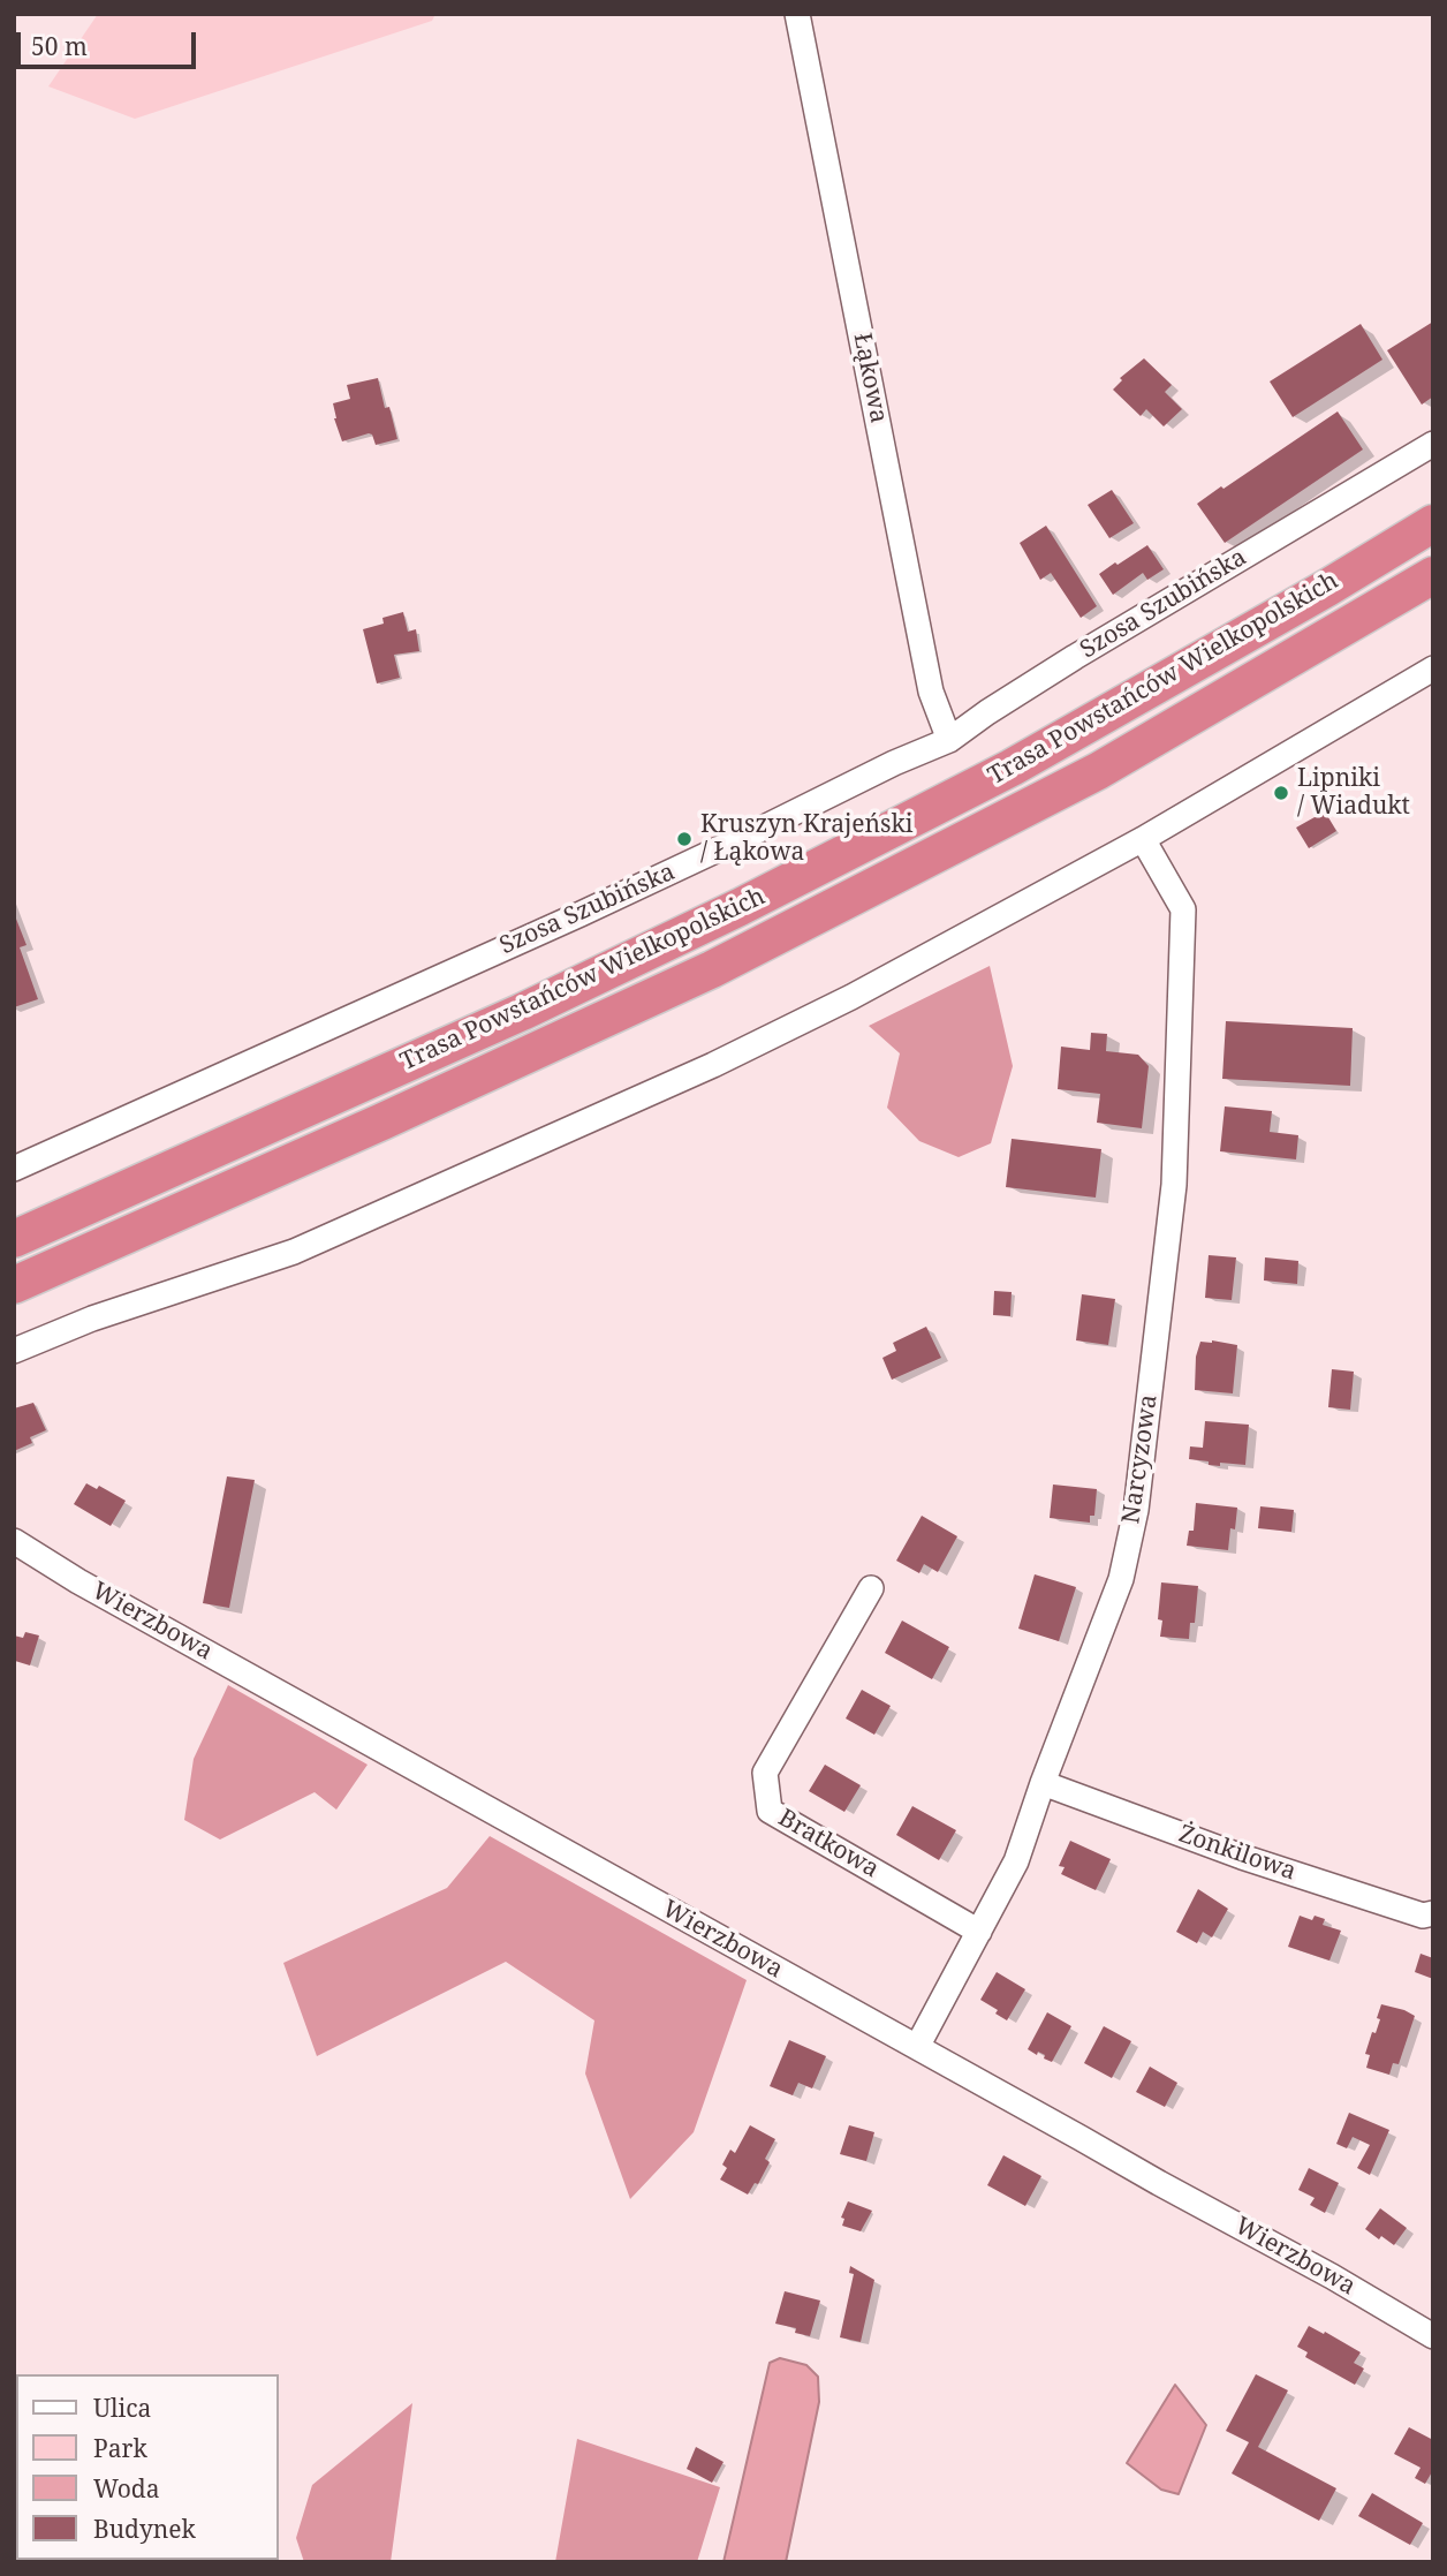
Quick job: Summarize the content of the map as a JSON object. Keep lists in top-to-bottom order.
{
  "streets": {
    "highway": ["Trasa Powstańców Wielkopolskich"],
    "street": [
      "Łąkowa",
      "Szosa Szubińska",
      "Narcyzowa",
      "Wierzbowa",
      "Bratkowa",
      "Żonkilowa"
    ]
  },
  "crossings": [
    ["Łąkowa", "Szosa Szubińska"],
    ["Narcyzowa", "Wierzbowa"],
    ["Narcyzowa", "Bratkowa"],
    ["Narcyzowa", "Żonkilowa"]
  ],
  "places": ["Lipniki / Wiadukt", "Kruszyn Krajeński / Łąkowa"],
  "legend": [
    "Ulica",
    "Park",
    "Woda",
    "Budynek"
  ],
  "scale_bar": "50 m"
}
